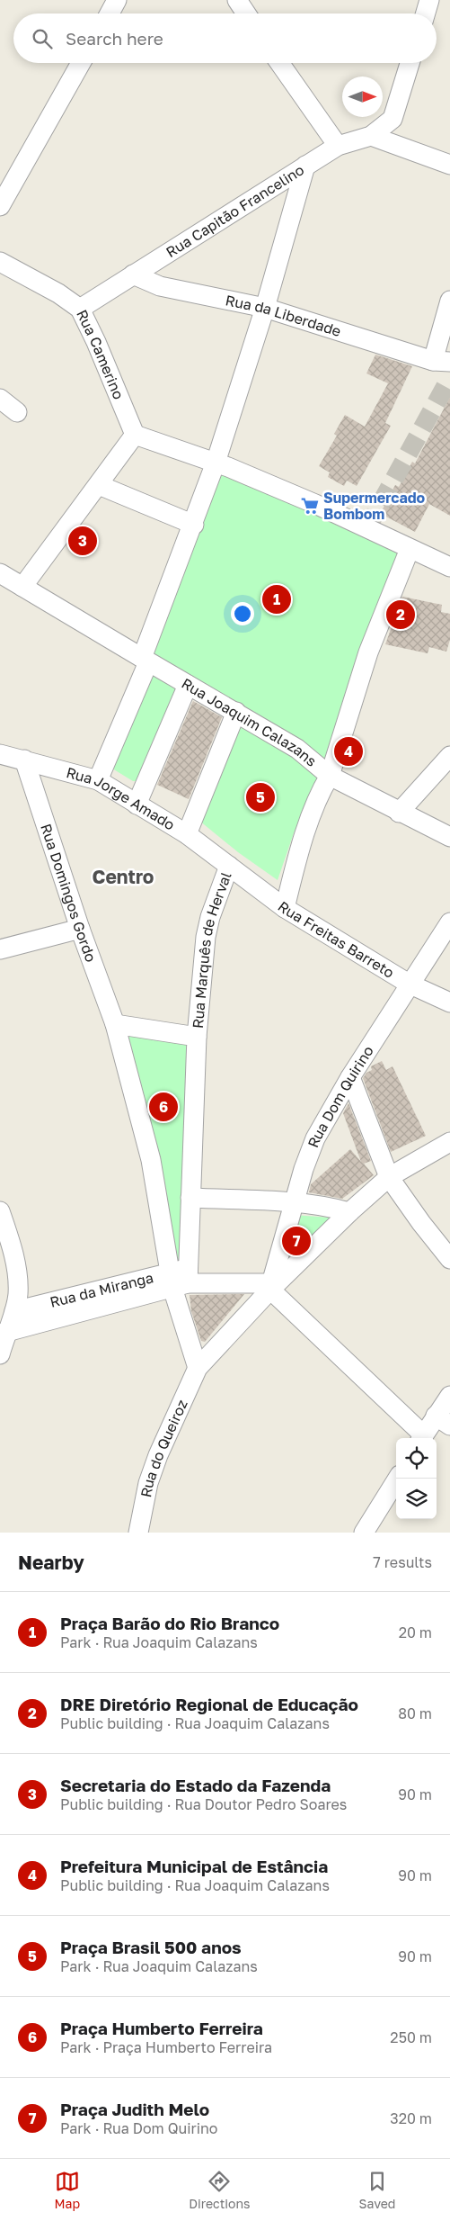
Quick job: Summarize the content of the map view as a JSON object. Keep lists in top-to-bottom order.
{
  "streets": {
    "street": [
      "Rua Capitão Francelino",
      "Rua da Liberdade",
      "Rua Camerino",
      "Rua Joaquim Calazans",
      "Rua Jorge Amado",
      "Rua Domingos Gordo",
      "Rua Freitas Barreto",
      "Rua Marquês de Herval",
      "Rua Dom Quirino",
      "Rua da Miranga",
      "Rua do Queiroz"
    ]
  },
  "crossings": [
    ["Rua Capitão Francelino", "Rua da Liberdade"],
    ["Rua Capitão Francelino", "Rua Camerino"],
    ["Rua Jorge Amado", "Rua Domingos Gordo"],
    ["Rua Jorge Amado", "Rua Freitas Barreto"],
    ["Rua Jorge Amado", "Rua Marquês de Herval"],
    ["Rua Domingos Gordo", "Rua Marquês de Herval"],
    ["Rua Domingos Gordo", "Rua da Miranga"],
    ["Rua Freitas Barreto", "Rua Marquês de Herval"],
    ["Rua Freitas Barreto", "Rua Dom Quirino"],
    ["Rua Marquês de Herval", "Rua da Miranga"],
    ["Rua Dom Quirino", "Rua do Queiroz"]
  ],
  "districts": ["Centro"],
  "places": {
    "supermarket": ["Supermercado Bombom"]
  },
  "north": "right",
  "page": {
    "search": "Search here",
    "pins": [
      "3",
      "1",
      "2",
      "4",
      "5",
      "6",
      "7"
    ],
    "heading": ["Nearby", "7 results"],
    "list": [
      {
        "mark": "1",
        "name": "Praça Barão do Rio Branco",
        "note": "Park · Rua Joaquim Calazans",
        "value": "20 m"
      },
      {
        "mark": "2",
        "name": "DRE Diretório Regional de Educação",
        "note": "Public building · Rua Joaquim Calazans",
        "value": "80 m"
      },
      {
        "mark": "3",
        "name": "Secretaria do Estado da Fazenda",
        "note": "Public building · Rua Doutor Pedro Soares",
        "value": "90 m"
      },
      {
        "mark": "4",
        "name": "Prefeitura Municipal de Estância",
        "note": "Public building · Rua Joaquim Calazans",
        "value": "90 m"
      },
      {
        "mark": "5",
        "name": "Praça Brasil 500 anos",
        "note": "Park · Rua Joaquim Calazans",
        "value": "90 m"
      },
      {
        "mark": "6",
        "name": "Praça Humberto Ferreira",
        "note": "Park · Praça Humberto Ferreira",
        "value": "250 m"
      },
      {
        "mark": "7",
        "name": "Praça Judith Melo",
        "note": "Park · Rua Dom Quirino",
        "value": "320 m"
      }
    ],
    "nav": ["Map", "Directions", "Saved"]
  }
}
